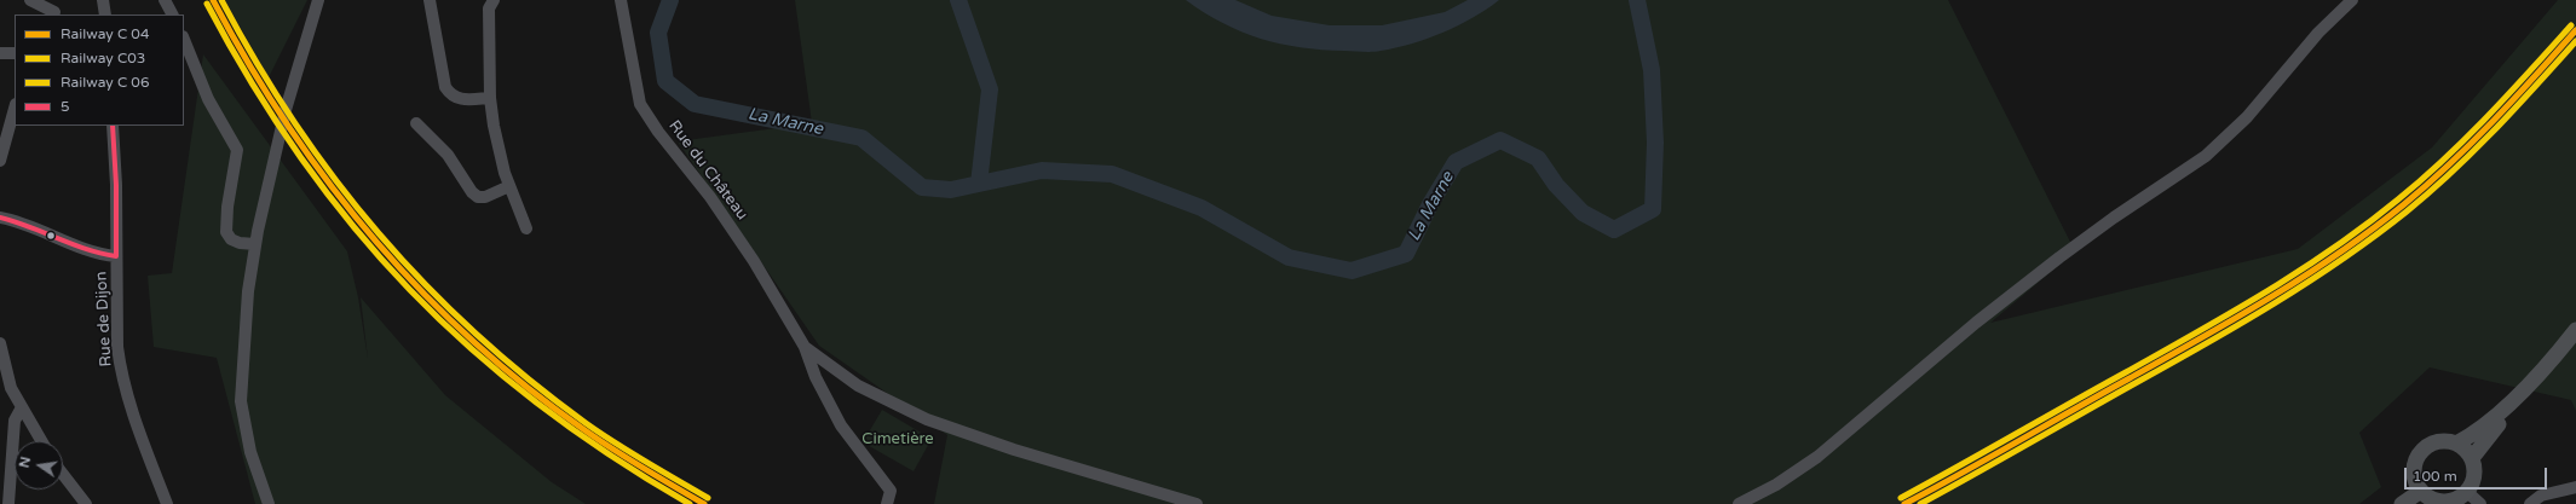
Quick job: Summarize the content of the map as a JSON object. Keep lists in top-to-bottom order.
{
  "streets": {
    "street": ["Rue du Château", "Rue de Dijon"]
  },
  "water": ["La Marne"],
  "parks": ["Cimetière"],
  "lines": ["rail line C03", "transit line 5"],
  "legend": [
    "Railway C 04",
    "Railway C03",
    "Railway C 06",
    "5"
  ],
  "scale_bar": "100 m",
  "north": "left"
}
